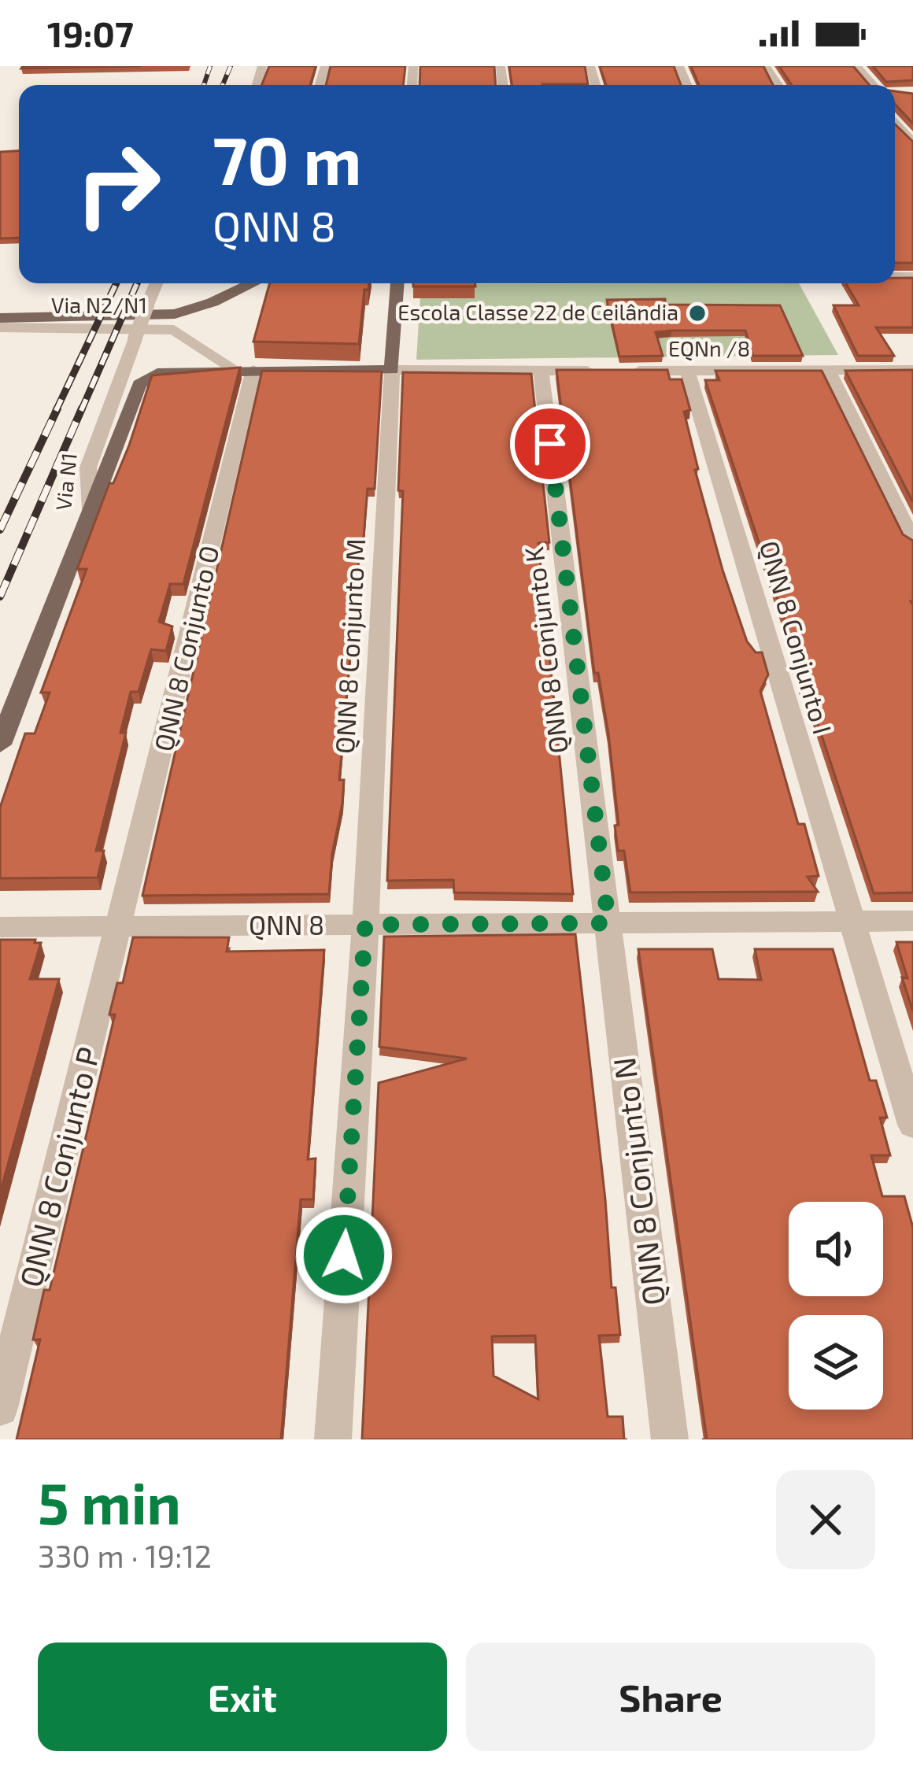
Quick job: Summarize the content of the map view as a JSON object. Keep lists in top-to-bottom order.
{
  "streets": {
    "main road": ["Via N1"],
    "street": [
      "Via N2/N1",
      "EQNn /8",
      "QNN 8 Conjunto I",
      "QNN 8 Conjunto M",
      "QNN 8 Conjunto O",
      "QNN 8 Conjunto K",
      "QNN 8",
      "QNN 8 Conjunto P",
      "QNN 8 Conjunto N"
    ]
  },
  "crossings": [
    ["Via N2/N1", "QNN 8 Conjunto O"],
    ["EQNn /8", "QNN 8 Conjunto I"],
    ["EQNn /8", "QNN 8 Conjunto M"],
    ["EQNn /8", "QNN 8 Conjunto K"],
    ["QNN 8 Conjunto I", "QNN 8"],
    ["QNN 8 Conjunto M", "QNN 8"],
    ["QNN 8 Conjunto O", "QNN 8"],
    ["QNN 8 Conjunto O", "QNN 8 Conjunto P"],
    ["QNN 8 Conjunto K", "QNN 8"],
    ["QNN 8 Conjunto K", "QNN 8 Conjunto N"],
    ["QNN 8", "QNN 8 Conjunto P"],
    ["QNN 8", "QNN 8 Conjunto N"]
  ],
  "places": ["Escola Classe 22 de Ceilândia"],
  "page": {
    "status": "19:07",
    "turn": ["70 m", "QNN 8"],
    "heading": ["5 min", "330 m · 19:12"],
    "buttons": ["Exit", "Share"]
  }
}
